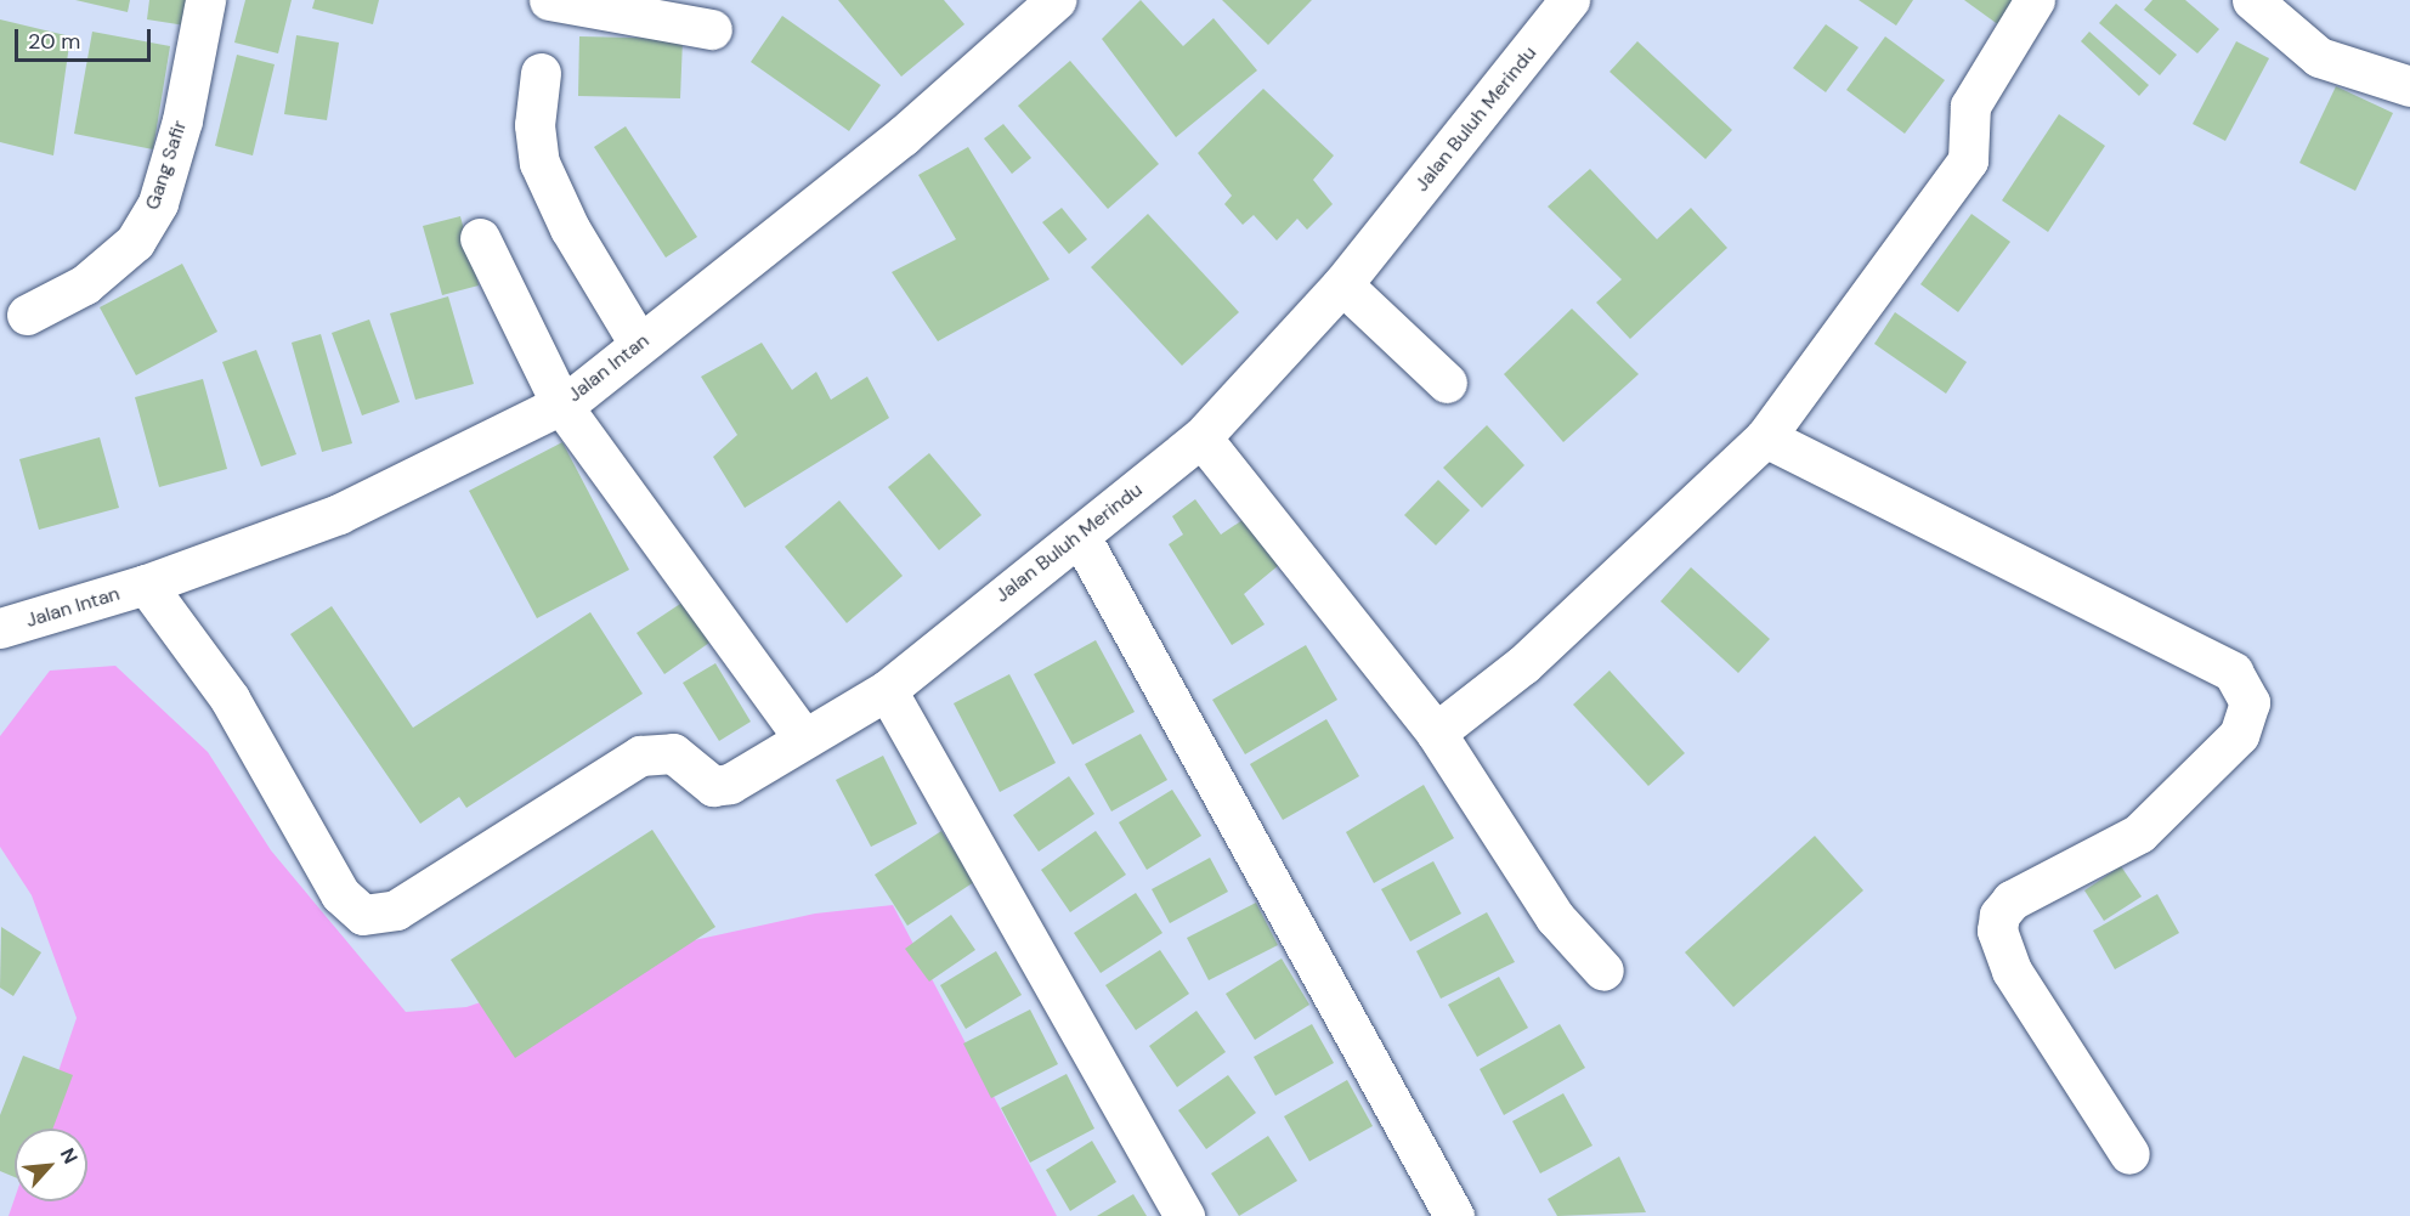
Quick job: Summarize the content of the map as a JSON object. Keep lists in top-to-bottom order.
{
  "streets": {
    "street": ["Jalan Buluh Merindu", "Gang Safir", "Jalan Intan"]
  },
  "crossings": [
    ["Jalan Buluh Merindu", "Jalan Intan"]
  ],
  "scale_bar": "20 m",
  "north": "top right"
}
